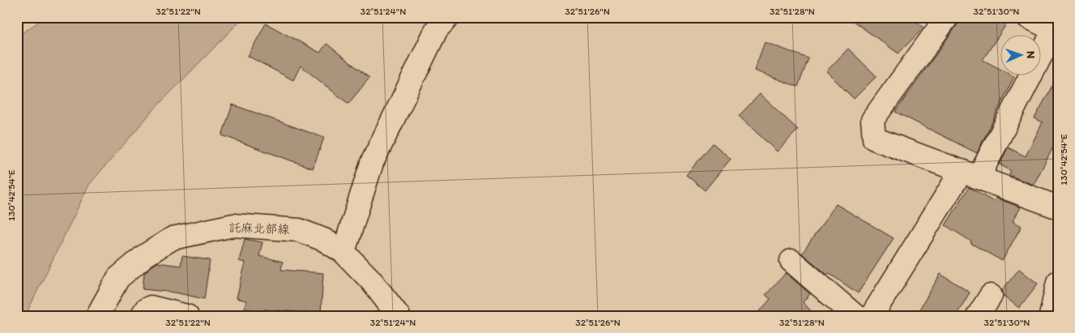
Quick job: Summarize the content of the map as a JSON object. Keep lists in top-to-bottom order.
{
  "streets": {
    "main road": ["託麻北部線"]
  },
  "north": "right",
  "coordinates": [
    "32°51'22\"N",
    "32°51'24\"N",
    "32°51'26\"N",
    "32°51'28\"N",
    "32°51'30\"N",
    "130°42'54\"E"
  ]
}
